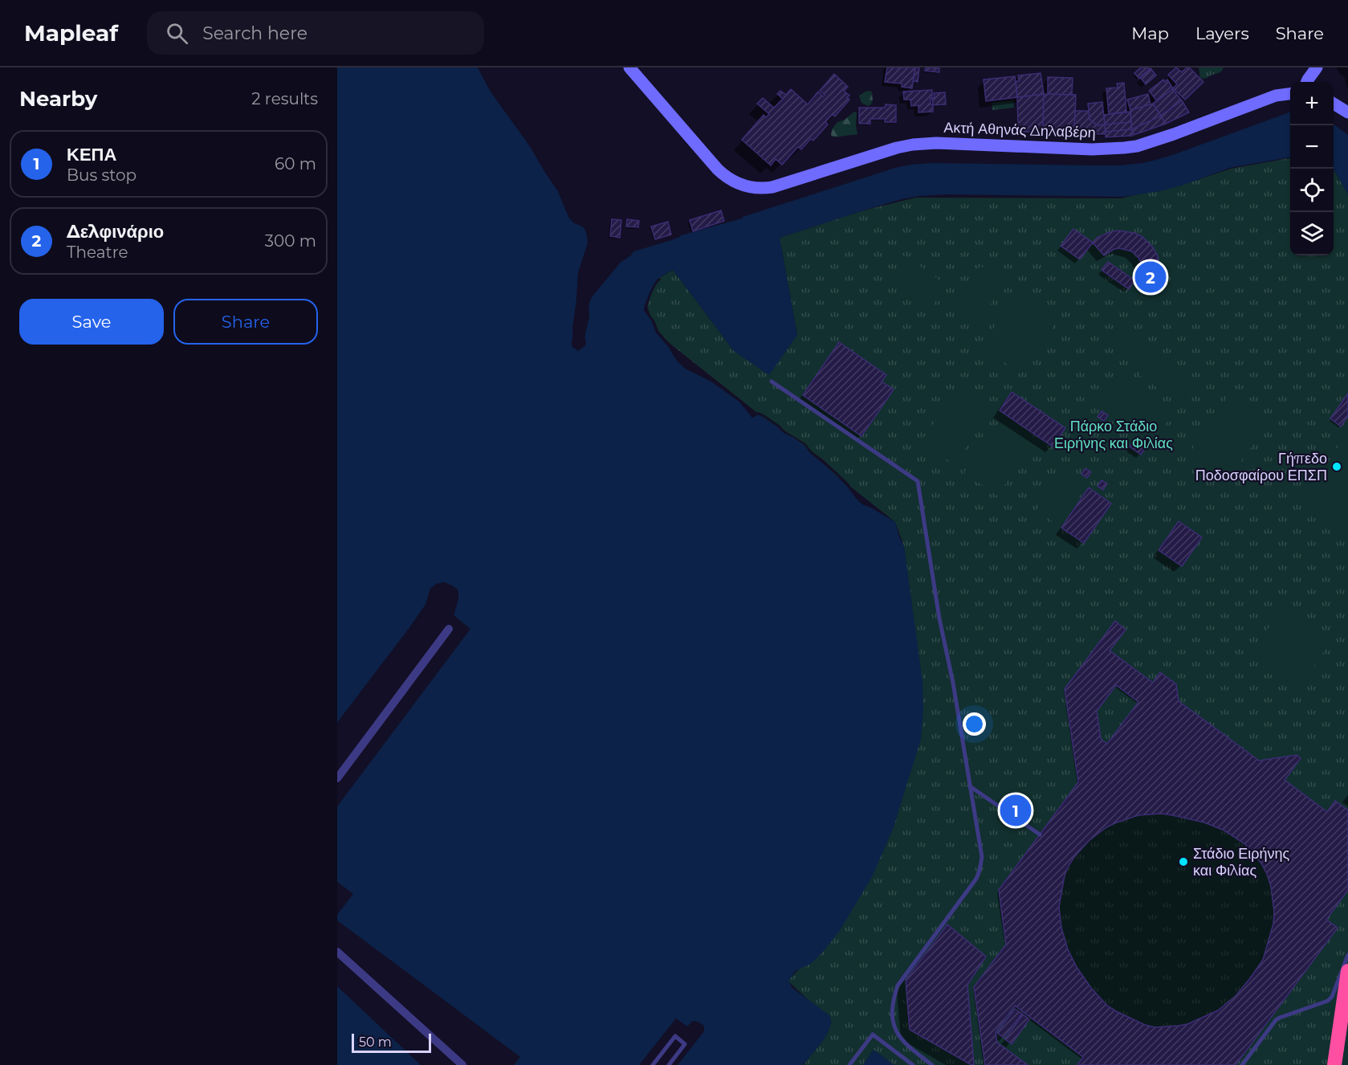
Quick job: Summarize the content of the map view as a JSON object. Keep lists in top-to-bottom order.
{
  "streets": {
    "street": ["Ακτή Αθηνάς Δηλαβέρη"]
  },
  "parks": ["Πάρκο Στάδιο Ειρήνης και Φιλίας"],
  "places": ["Γήπεδο Ποδοσφαίρου ΕΠΣΠ", "Στάδιο Ειρήνης και Φιλίας"],
  "scale_bar": "50 m",
  "page": {
    "header": "Mapleaf",
    "search": "Search here",
    "nav": ["Map", "Layers", "Share"],
    "heading": ["Nearby", "2 results"],
    "map_buttons": ["+", "−"],
    "list": [
      {
        "mark": "1",
        "name": "ΚΕΠΑ",
        "note": "Bus stop",
        "value": "60 m"
      },
      {
        "mark": "2",
        "name": "Δελφινάριο",
        "note": "Theatre",
        "value": "300 m"
      }
    ],
    "pins": ["2", "1"],
    "buttons": ["Save", "Share"],
    "scale": "50 m"
  }
}
